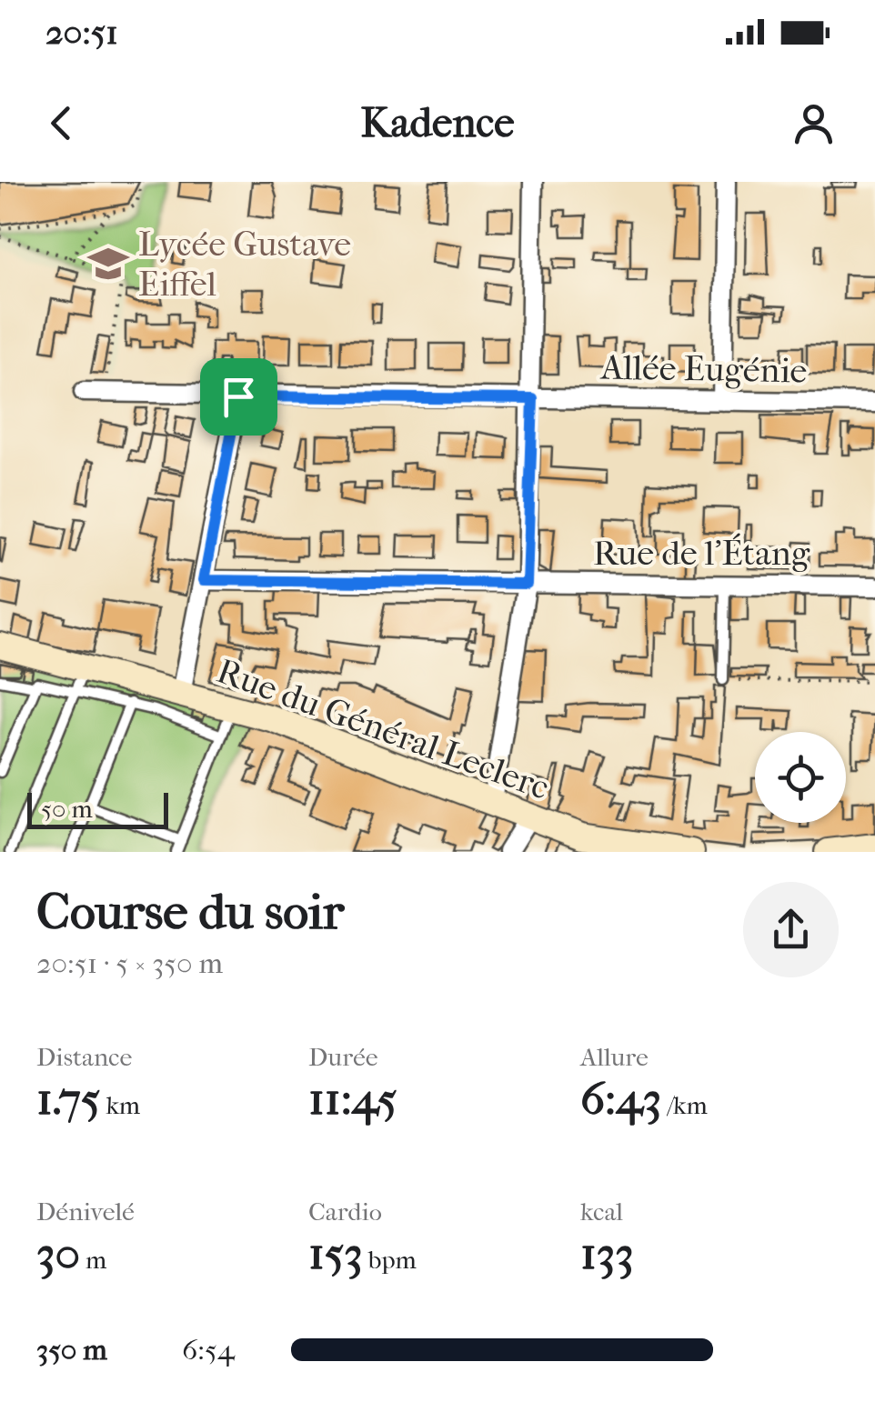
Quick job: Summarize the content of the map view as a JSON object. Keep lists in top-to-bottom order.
{
  "streets": {
    "main road": ["Rue du Général Leclerc"],
    "street": ["Allée Eugénie", "Rue de l'Étang"]
  },
  "places": {
    "school or university": ["Lycée Gustave Eiffel"]
  },
  "scale_bar": "50 m",
  "page": {
    "status": "20:51",
    "header": "Kadence",
    "scale": "50 m",
    "heading": ["Course du soir", "20:51 · 5 × 350 m"],
    "stats": [
      ["Distance", "1.75 km"],
      ["Durée", "11:45"],
      ["Allure", "6:43 /km"],
      ["Dénivelé", "30 m"],
      ["Cardio", "153 bpm"],
      ["kcal", "133"]
    ],
    "list": [
      {
        "name": "350 m",
        "note": "6:54"
      }
    ]
  }
}
